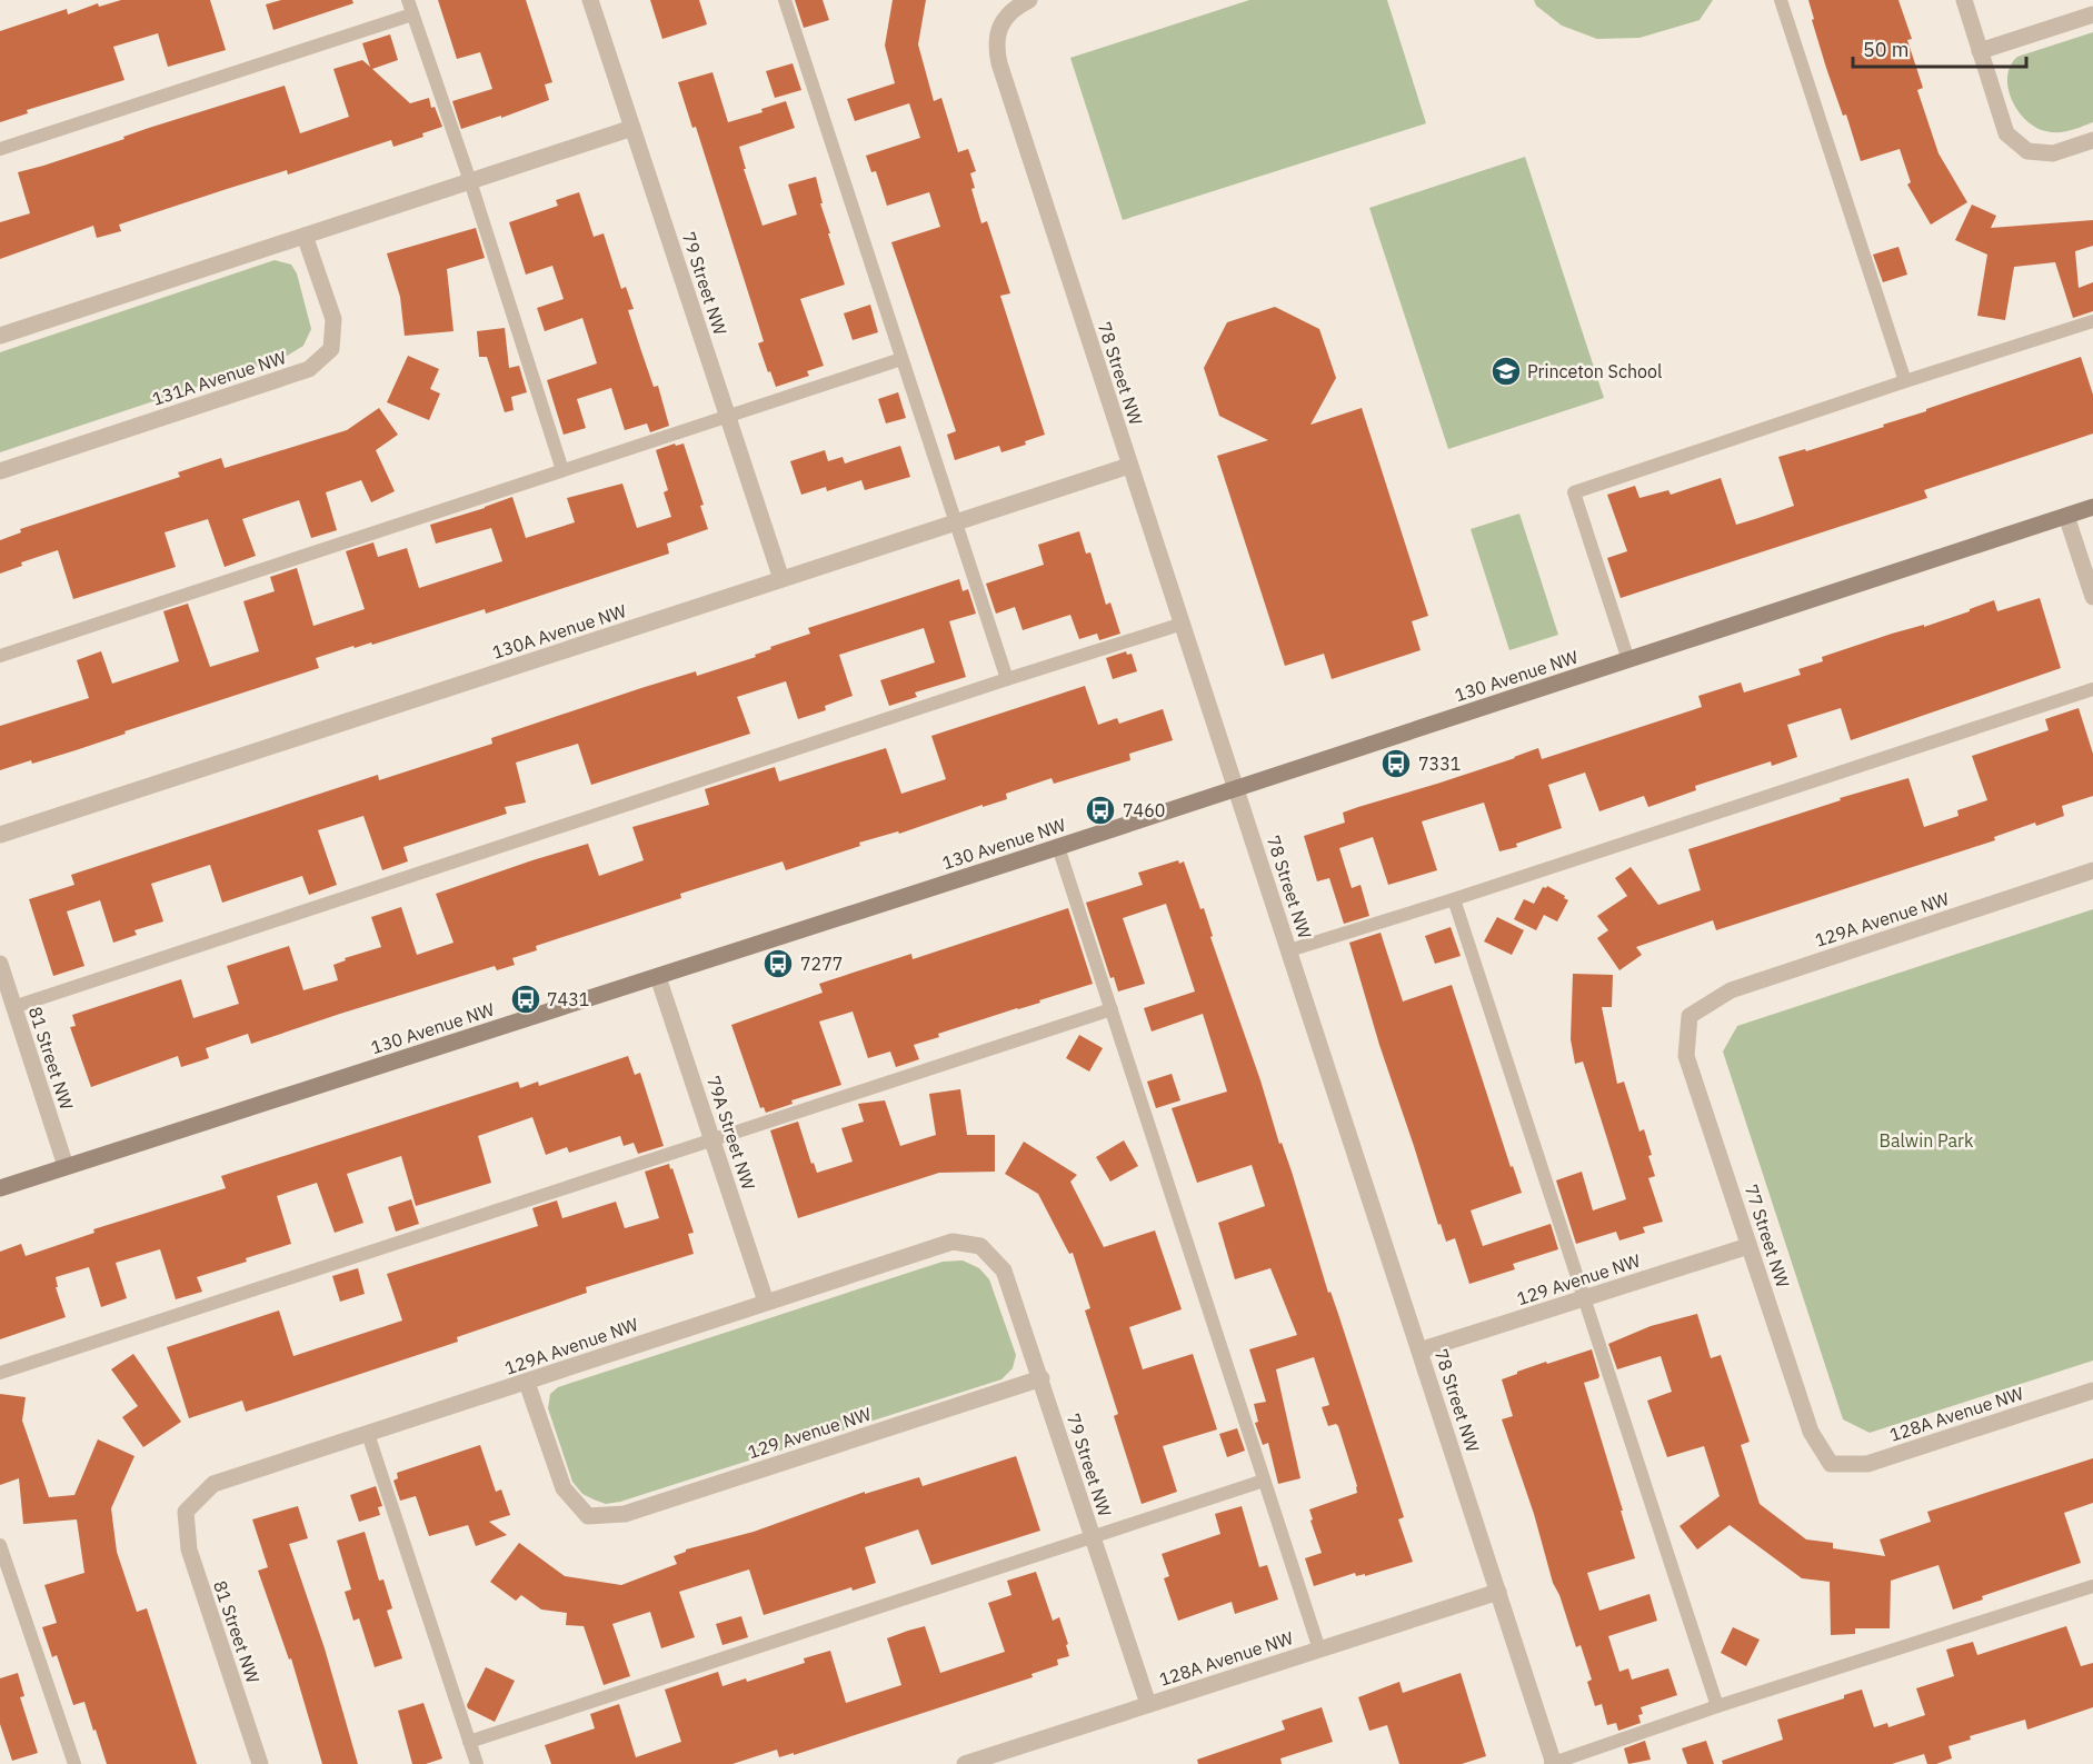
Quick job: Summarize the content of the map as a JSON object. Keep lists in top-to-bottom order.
{
  "streets": {
    "street": [
      "79 Street NW",
      "78 Street NW",
      "131A Avenue NW",
      "130A Avenue NW",
      "130 Avenue NW",
      "129A Avenue NW",
      "81 Street NW",
      "79A Street NW",
      "77 Street NW",
      "129 Avenue NW",
      "128A Avenue NW"
    ]
  },
  "crossings": [
    ["79 Street NW", "130A Avenue NW"],
    ["79 Street NW", "129A Avenue NW"],
    ["79 Street NW", "129 Avenue NW"],
    ["79 Street NW", "128A Avenue NW"],
    ["78 Street NW", "130A Avenue NW"],
    ["78 Street NW", "130 Avenue NW"],
    ["78 Street NW", "129 Avenue NW"],
    ["78 Street NW", "128A Avenue NW"],
    ["130 Avenue NW", "81 Street NW"],
    ["130 Avenue NW", "79A Street NW"],
    ["129A Avenue NW", "81 Street NW"],
    ["129A Avenue NW", "79A Street NW"],
    ["129A Avenue NW", "77 Street NW"],
    ["129A Avenue NW", "129 Avenue NW"],
    ["77 Street NW", "129 Avenue NW"],
    ["77 Street NW", "128A Avenue NW"]
  ],
  "parks": ["Balwin Park"],
  "places": {
    "school or university": ["Princeton School"],
    "bus stop": [
      "7331",
      "7460",
      "7277",
      "7431"
    ]
  },
  "scale_bar": "50 m"
}
